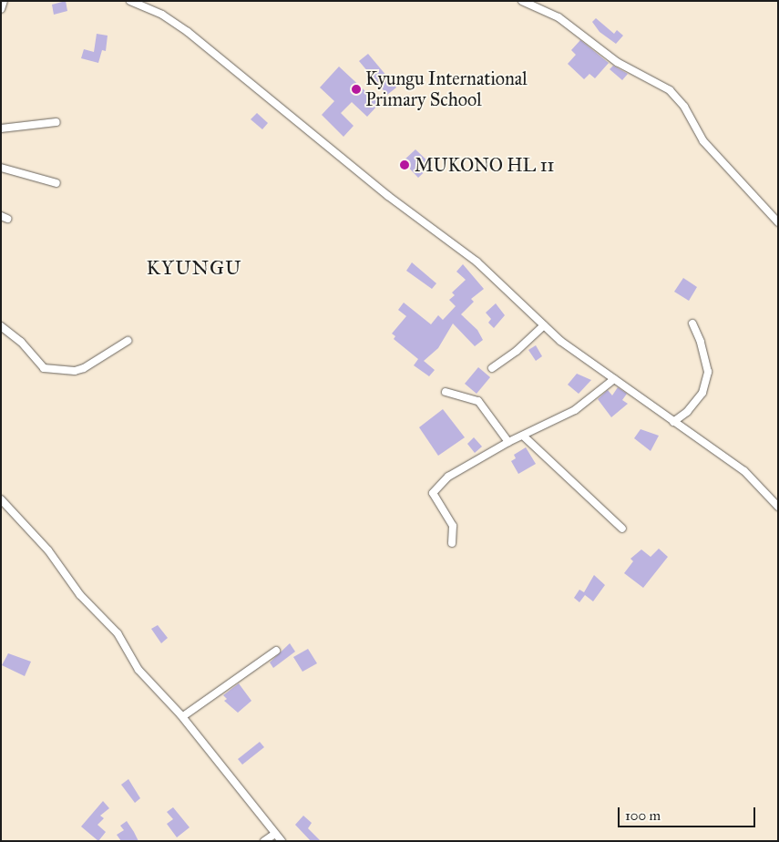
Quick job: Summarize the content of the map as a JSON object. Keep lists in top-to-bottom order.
{
  "districts": ["KYUNGU"],
  "places": ["Kyungu International Primary School", "MUKONO HL 11"],
  "scale_bar": "100 m"
}
